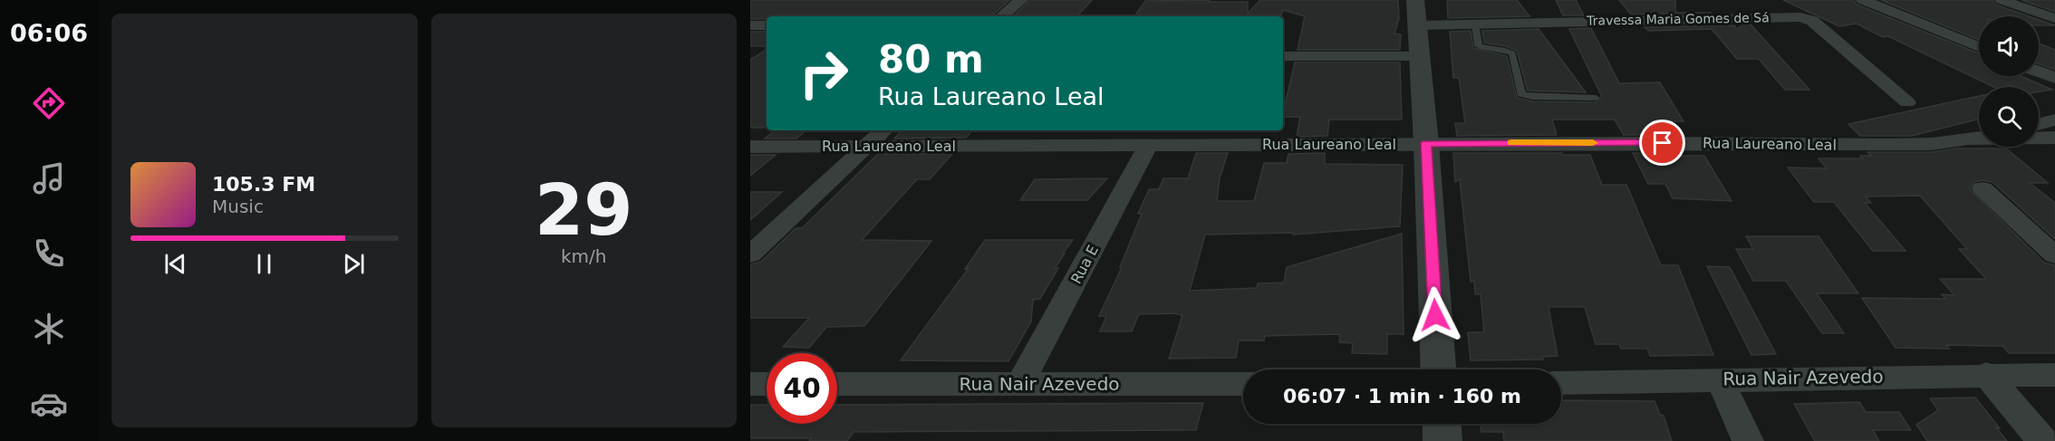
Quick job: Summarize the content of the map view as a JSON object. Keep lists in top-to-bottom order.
{
  "streets": {
    "street": [
      "Travessa Maria Gomes de Sá",
      "Rua Laureano Leal",
      "Rua E",
      "Rua Nair Azevedo"
    ]
  },
  "crossings": [
    ["Rua Laureano Leal", "Rua E"],
    ["Rua E", "Rua Nair Azevedo"]
  ],
  "page": {
    "tabs": "06:06",
    "tile": ["29", "km/h"],
    "turn": ["80 m", "Rua Laureano Leal"],
    "song": ["105.3 FM", "Music"],
    "limit": "40",
    "trip": "06:07 · 1 min · 160 m"
  }
}
